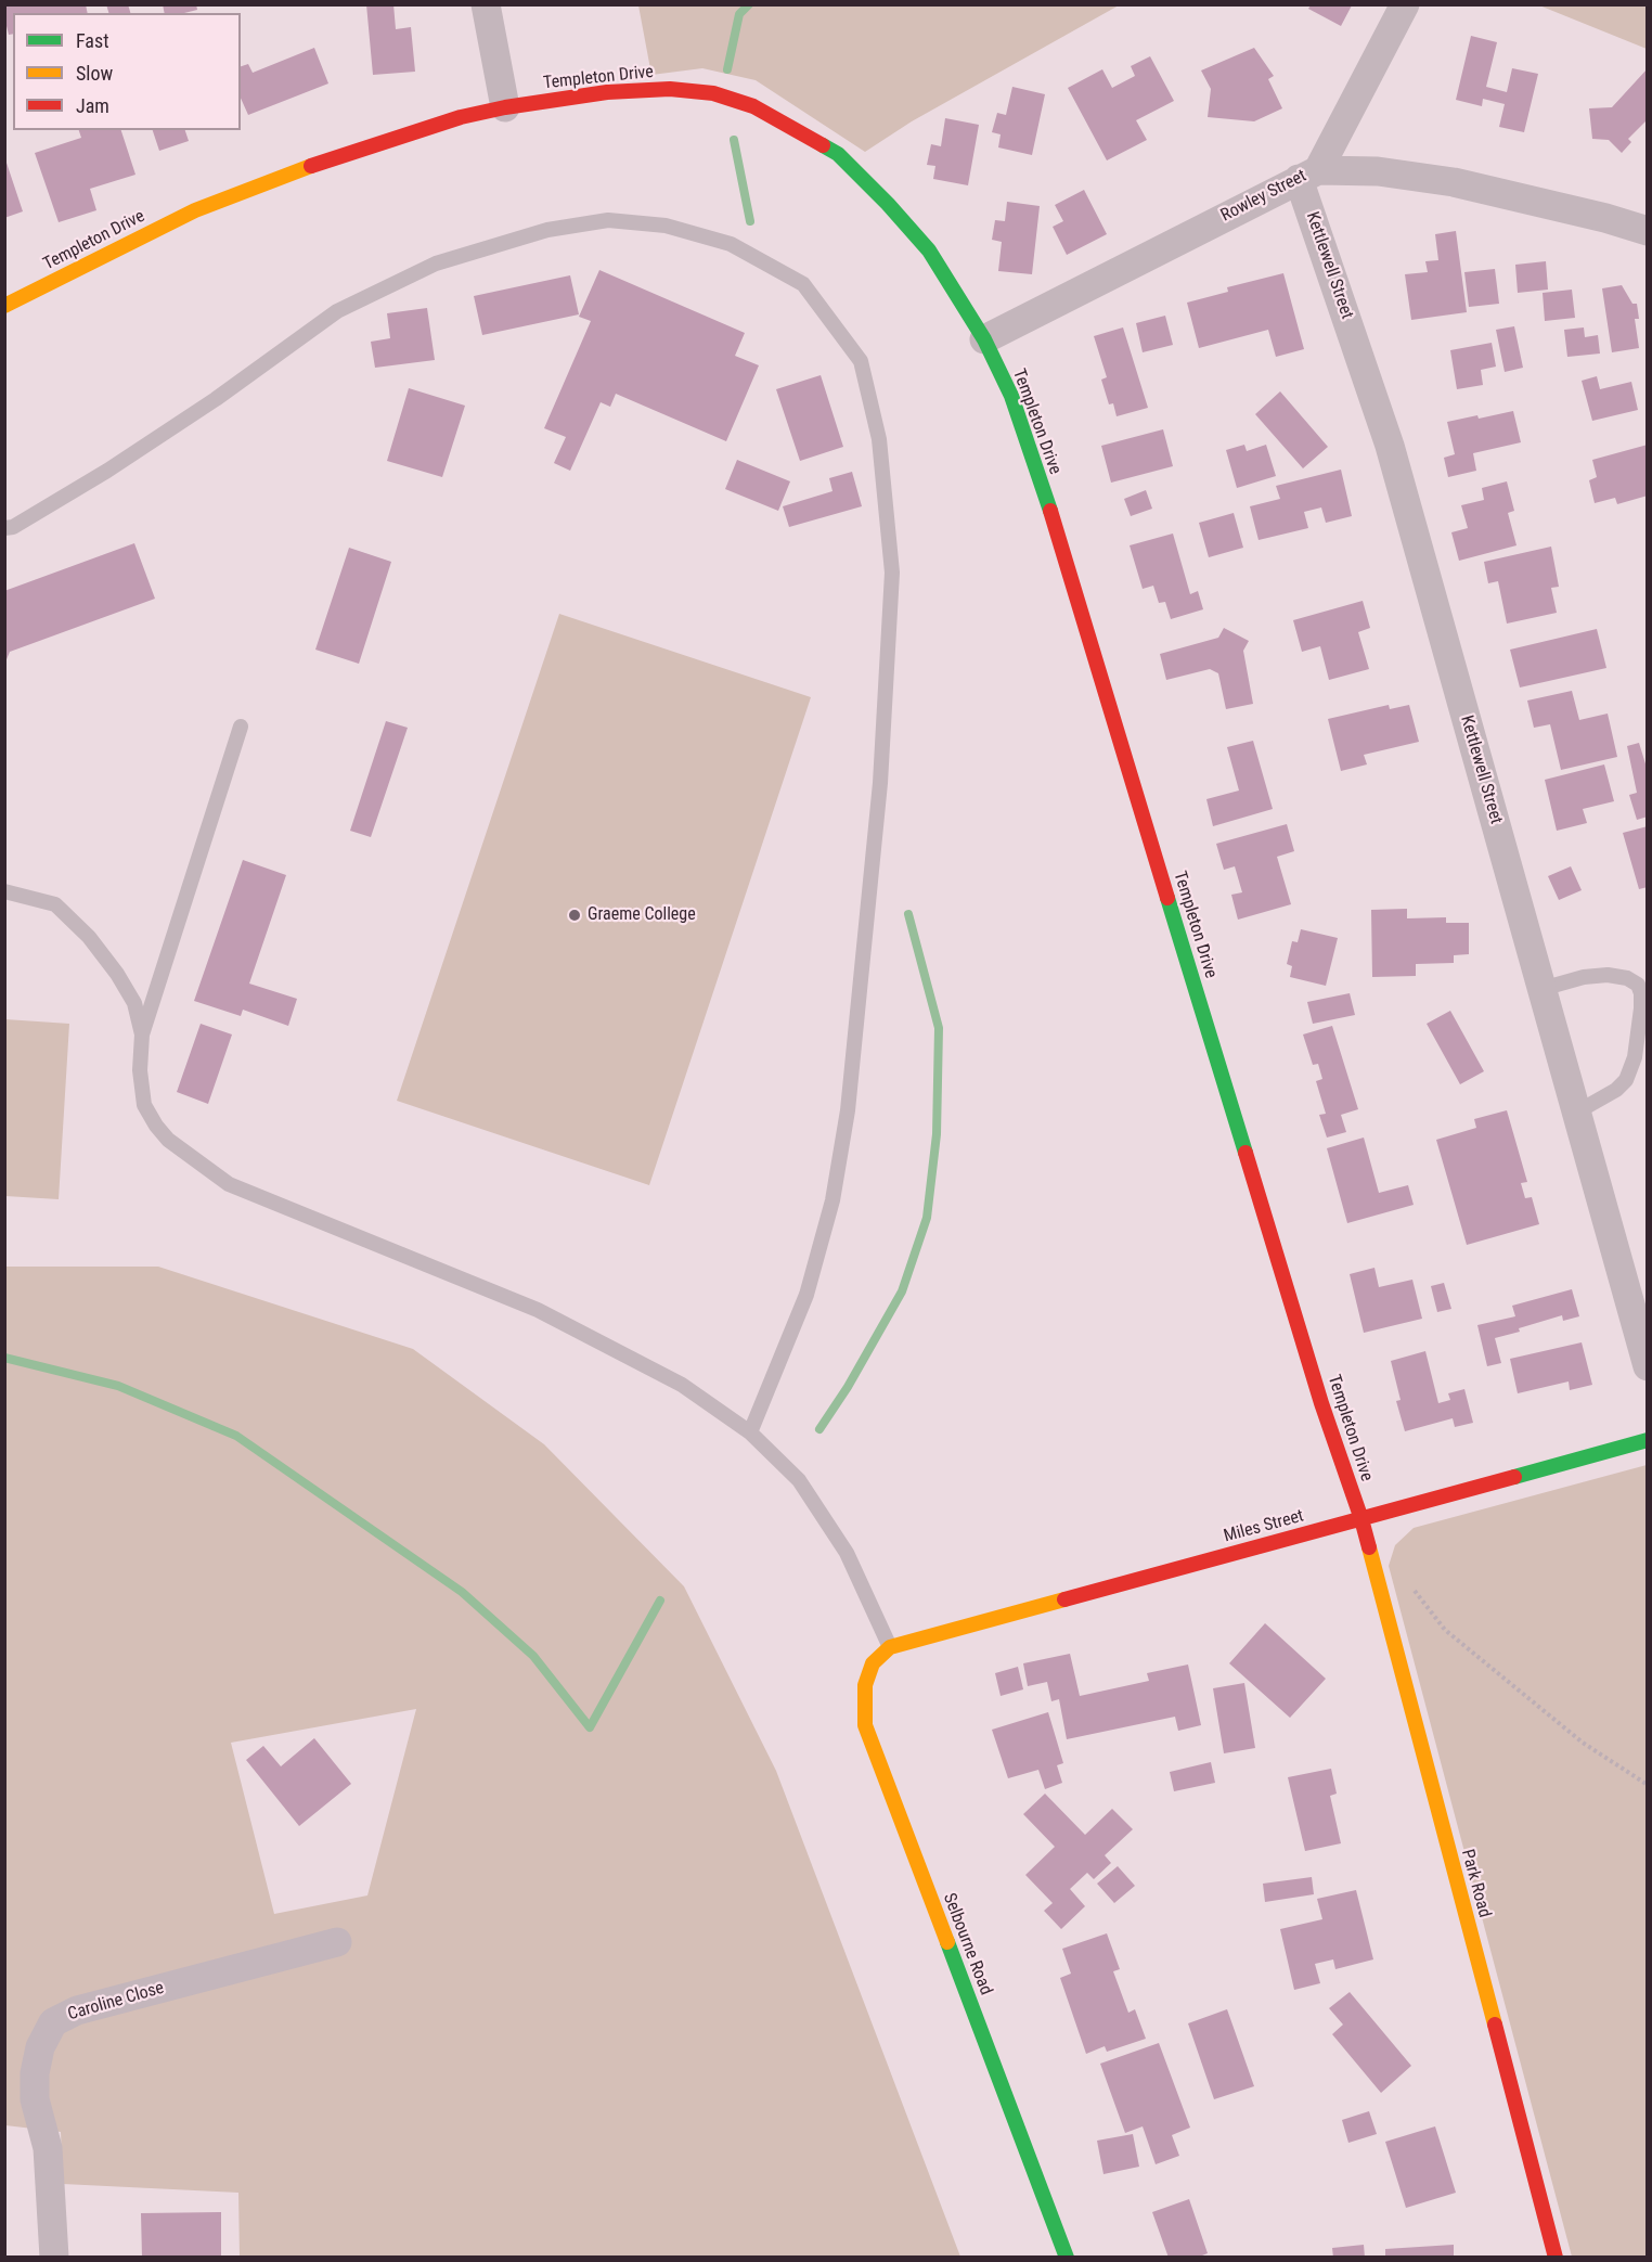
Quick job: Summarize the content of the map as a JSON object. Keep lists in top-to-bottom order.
{
  "streets": {
    "street": [
      "Templeton Drive",
      "Rowley Street",
      "Kettlewell Street",
      "Miles Street",
      "Park Road",
      "Selbourne Road",
      "Caroline Close"
    ]
  },
  "crossings": [
    ["Templeton Drive", "Rowley Street"],
    ["Templeton Drive", "Miles Street"],
    ["Templeton Drive", "Park Road"],
    ["Rowley Street", "Kettlewell Street"],
    ["Miles Street", "Park Road"],
    ["Miles Street", "Selbourne Road"]
  ],
  "places": ["Graeme College"],
  "legend": ["Fast", "Slow", "Jam"]
}
